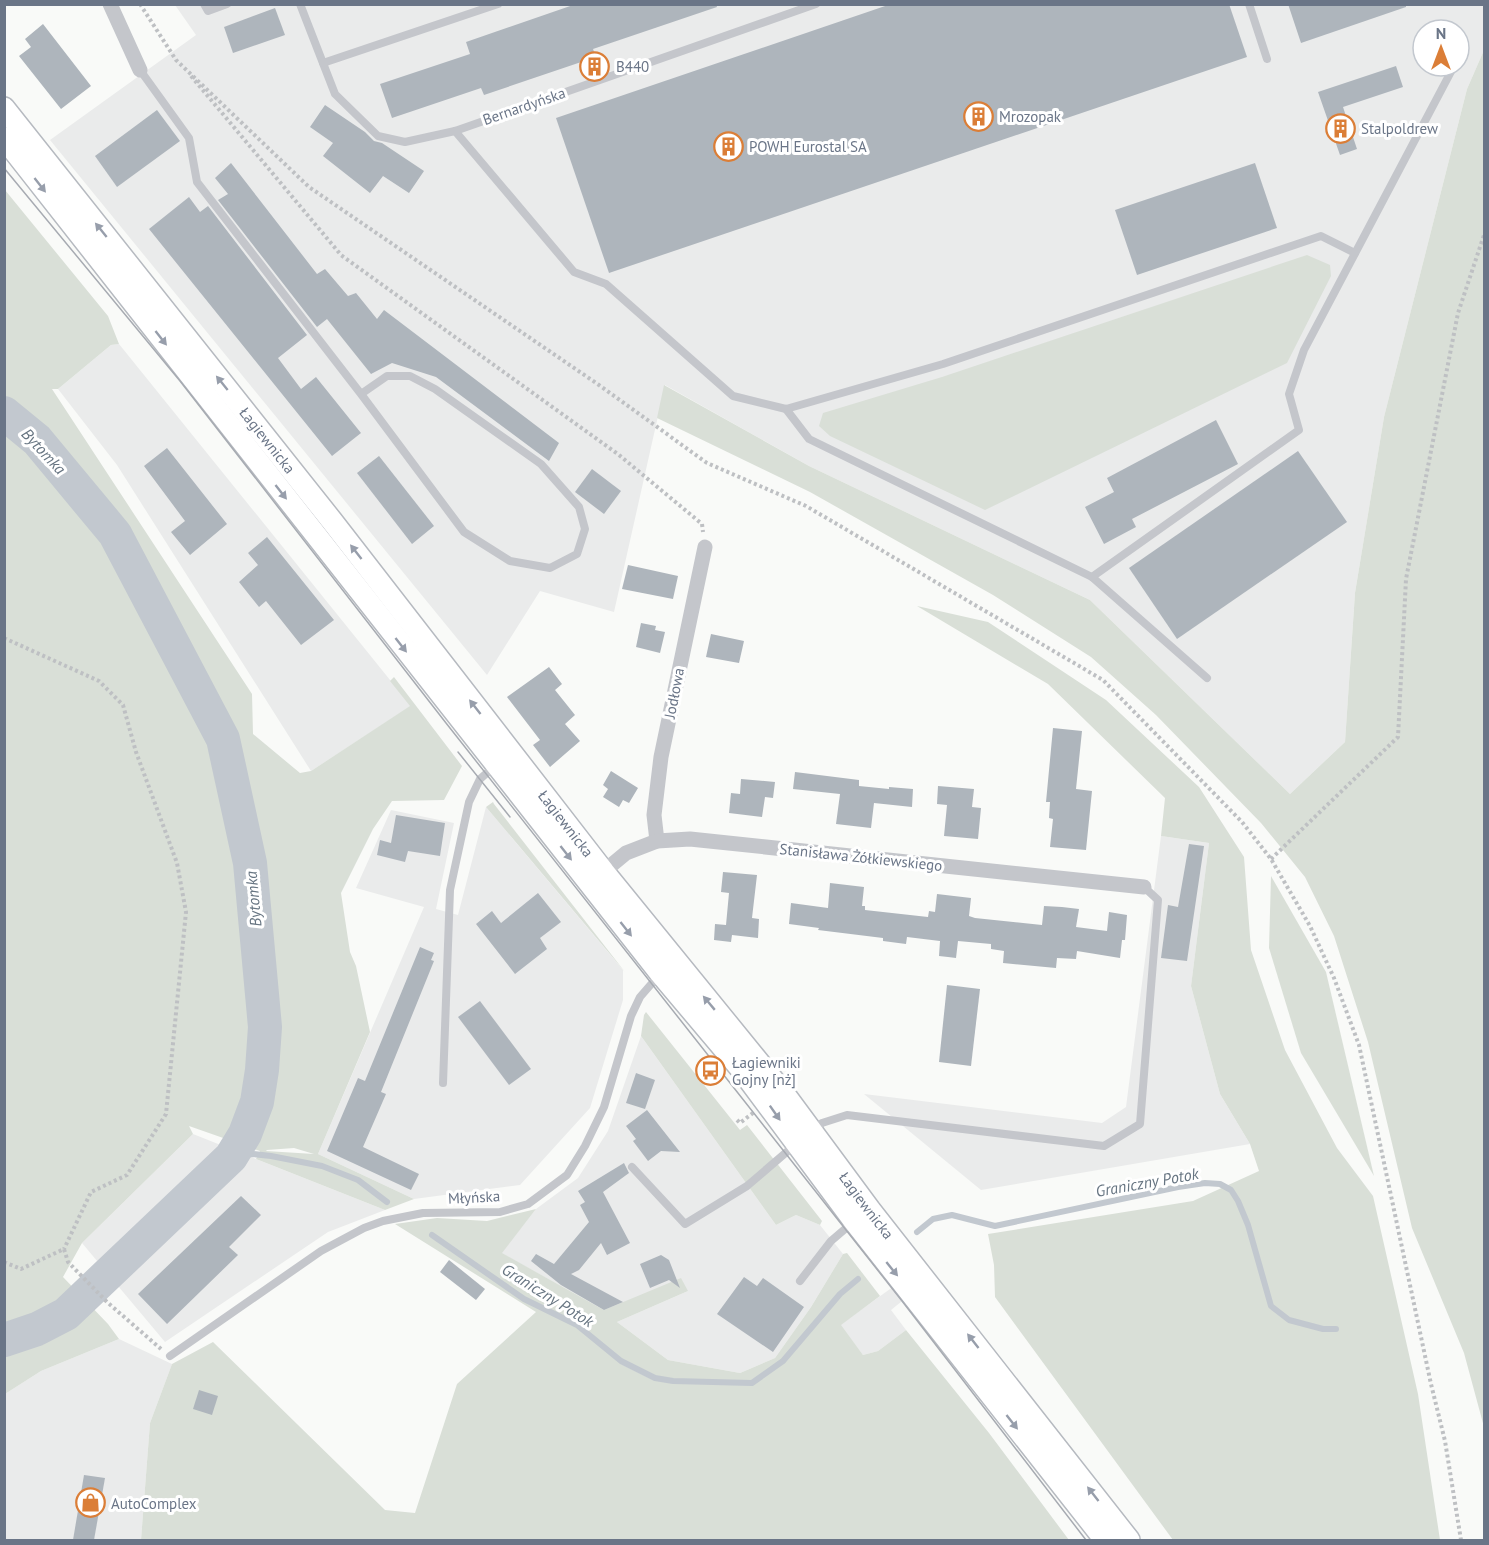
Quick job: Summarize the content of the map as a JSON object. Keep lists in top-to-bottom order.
{
  "streets": {
    "main road": ["Łagiewnicka"],
    "street": ["Jodłowa", "Stanisława Żółkiewskiego"],
    "lane": ["Bernardyńska", "Młyńska"]
  },
  "crossings": [
    ["Łagiewnicka", "Stanisława Żółkiewskiego"],
    ["Łagiewnicka", "Młyńska"],
    ["Jodłowa", "Stanisława Żółkiewskiego"]
  ],
  "water": ["Bytomka", "Graniczny Potok"],
  "places": {
    "building": [
      "B440",
      "Mrozopak",
      "Stalpoldrew",
      "POWH Eurostal SA"
    ],
    "bus stop": ["Łagiewniki Gojny [nż]"],
    "shop": ["AutoComplex"]
  },
  "north": "top"
}
